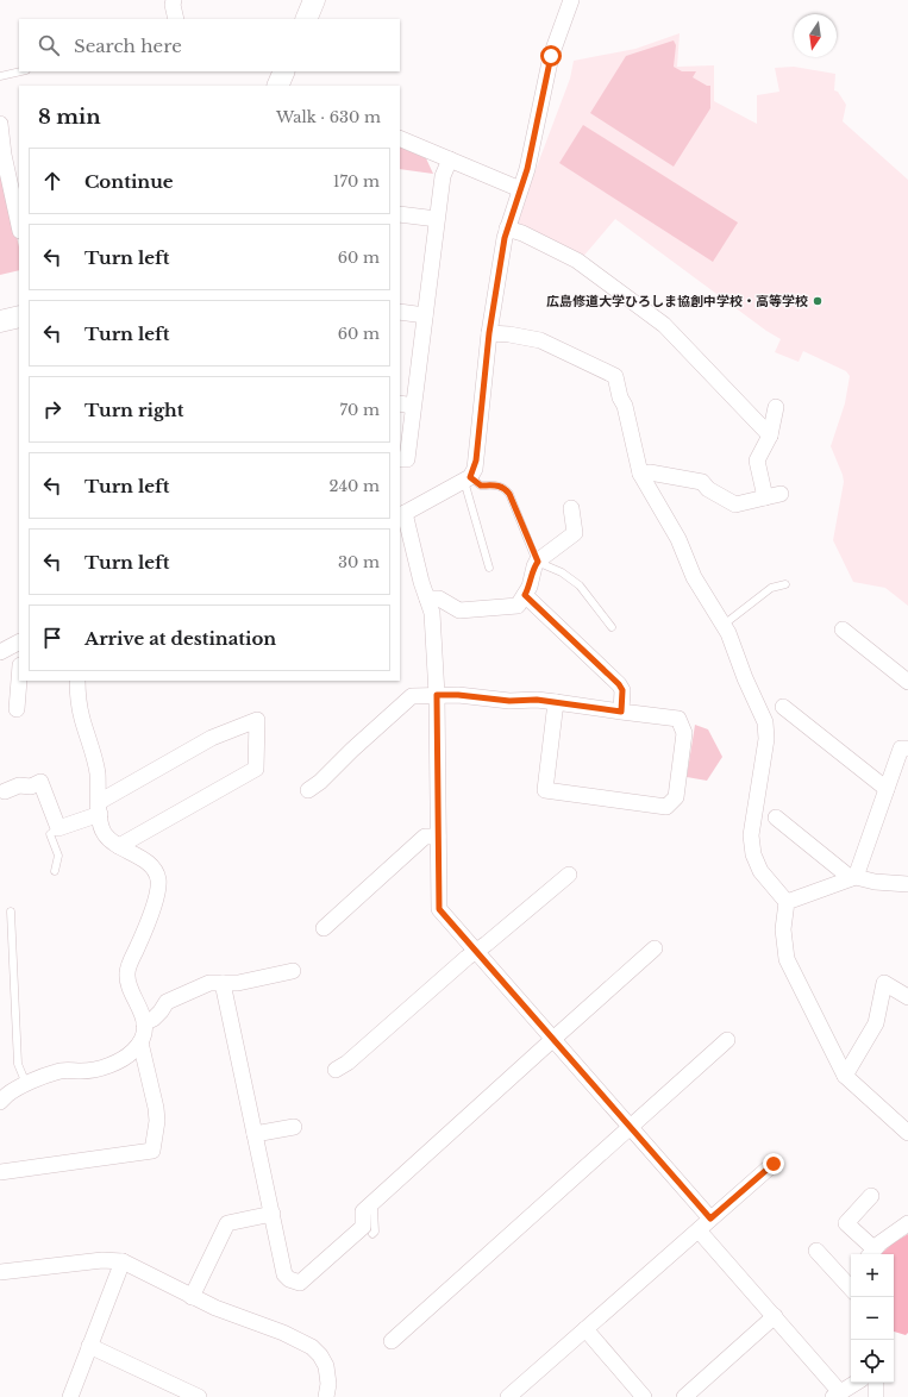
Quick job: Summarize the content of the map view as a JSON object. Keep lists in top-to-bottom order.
{
  "places": ["広島修道大学ひろしま協創中学校・高等学校"],
  "north": "bottom",
  "page": {
    "search": "Search here",
    "heading": ["8 min", "Walk · 630 m"],
    "list": [
      ["Continue", "170 m"],
      ["Turn left", "60 m"],
      ["Turn left", "60 m"],
      ["Turn right", "70 m"],
      ["Turn left", "240 m"],
      ["Turn left", "30 m"],
      "Arrive at destination"
    ],
    "map_buttons": ["+", "−"]
  }
}
